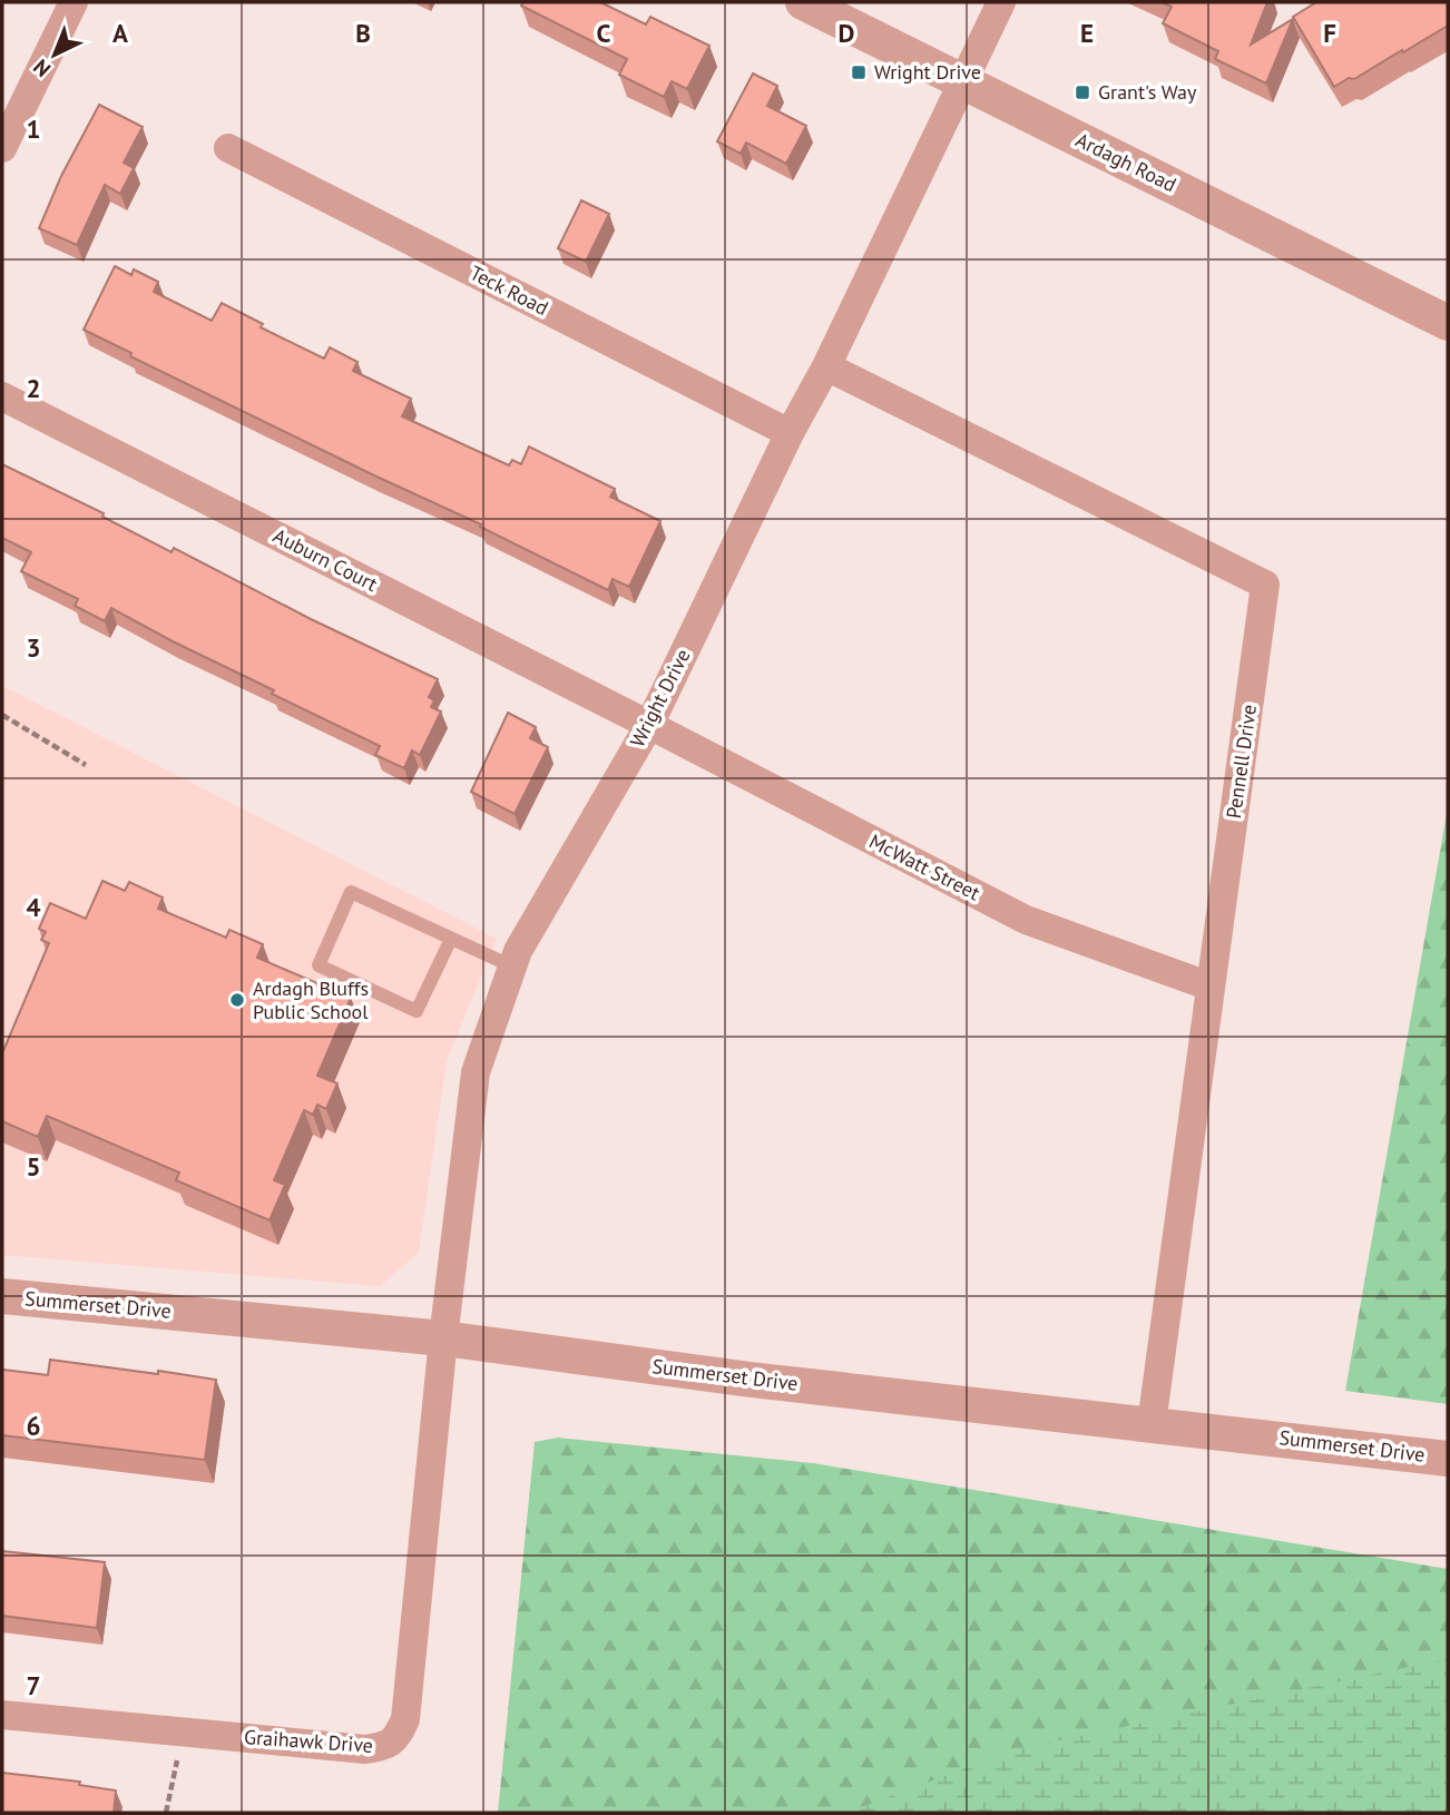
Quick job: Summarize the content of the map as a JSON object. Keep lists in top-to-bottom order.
{
  "streets": {
    "street": [
      "Ardagh Road",
      "Teck Road",
      "Auburn Court",
      "Wright Drive",
      "Pennell Drive",
      "McWatt Street",
      "Summerset Drive",
      "Graihawk Drive"
    ]
  },
  "crossings": [
    ["Ardagh Road", "Wright Drive"],
    ["Teck Road", "Wright Drive"],
    ["Auburn Court", "Wright Drive"],
    ["Auburn Court", "McWatt Street"],
    ["Wright Drive", "Pennell Drive"],
    ["Wright Drive", "McWatt Street"],
    ["Wright Drive", "Summerset Drive"],
    ["Wright Drive", "Graihawk Drive"],
    ["Pennell Drive", "McWatt Street"],
    ["Pennell Drive", "Summerset Drive"],
    ["Summerset Drive", "Graihawk Drive"]
  ],
  "places": {
    "transit": ["Wright Drive", "Grant's Way"],
    "other": ["Ardagh Bluffs Public School"]
  },
  "north": "bottom left",
  "grid": {
    "columns": [
      "A",
      "B",
      "C",
      "D",
      "E",
      "F"
    ],
    "rows": [
      "1",
      "2",
      "3",
      "4",
      "5",
      "6",
      "7"
    ]
  }
}
